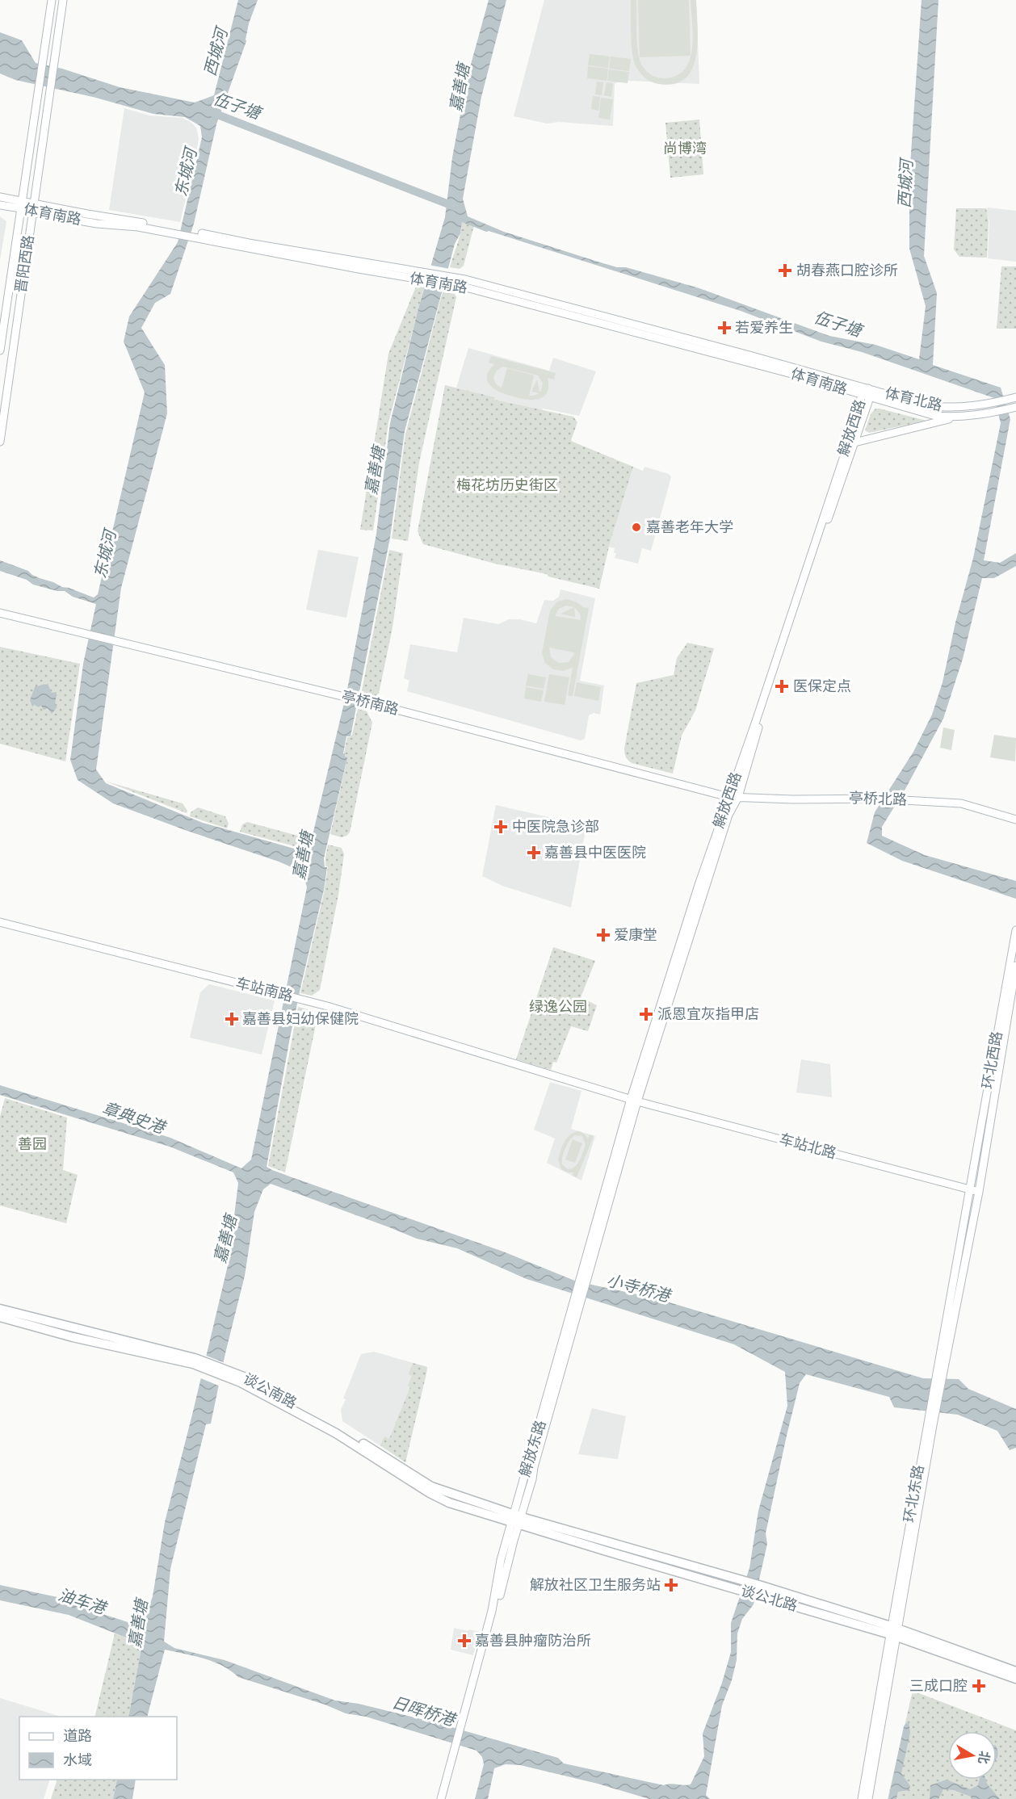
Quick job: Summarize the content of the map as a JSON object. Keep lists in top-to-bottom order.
{
  "streets": {
    "main road": [
      "体育南路",
      "晋阳西路",
      "体育北路",
      "解放西路",
      "亭桥南路",
      "亭桥北路",
      "车站南路",
      "环北西路",
      "车站北路",
      "谈公南路",
      "解放东路",
      "环北东路",
      "谈公北路"
    ]
  },
  "crossings": [
    ["体育南路", "晋阳西路"],
    ["体育南路", "体育北路"],
    ["体育南路", "解放西路"],
    ["体育北路", "解放西路"],
    ["解放西路", "亭桥南路"],
    ["解放西路", "亭桥北路"],
    ["解放西路", "车站南路"],
    ["解放西路", "车站北路"],
    ["解放西路", "解放东路"],
    ["亭桥南路", "亭桥北路"],
    ["车站南路", "车站北路"],
    ["车站南路", "解放东路"],
    ["环北西路", "车站北路"],
    ["环北西路", "环北东路"],
    ["车站北路", "解放东路"],
    ["车站北路", "环北东路"],
    ["谈公南路", "解放东路"],
    ["谈公南路", "谈公北路"],
    ["解放东路", "谈公北路"],
    ["环北东路", "谈公北路"]
  ],
  "water": [
    "西城河",
    "嘉善塘",
    "伍子塘",
    "东城河",
    "章典史港",
    "小寺桥港",
    "油车港",
    "日晖桥港"
  ],
  "parks": [
    "尚博湾",
    "梅花坊历史街区",
    "绿逸公园",
    "善园"
  ],
  "places": {
    "health": [
      "胡春燕口腔诊所",
      "若爱养生",
      "医保定点",
      "中医院急诊部",
      "嘉善县中医医院",
      "爱康堂",
      "派恩宜灰指甲店",
      "嘉善县妇幼保健院",
      "解放社区卫生服务站",
      "嘉善县肿瘤防治所",
      "三成口腔"
    ],
    "other": ["嘉善老年大学"]
  },
  "legend": ["道路", "水域"],
  "north": "right"
}
